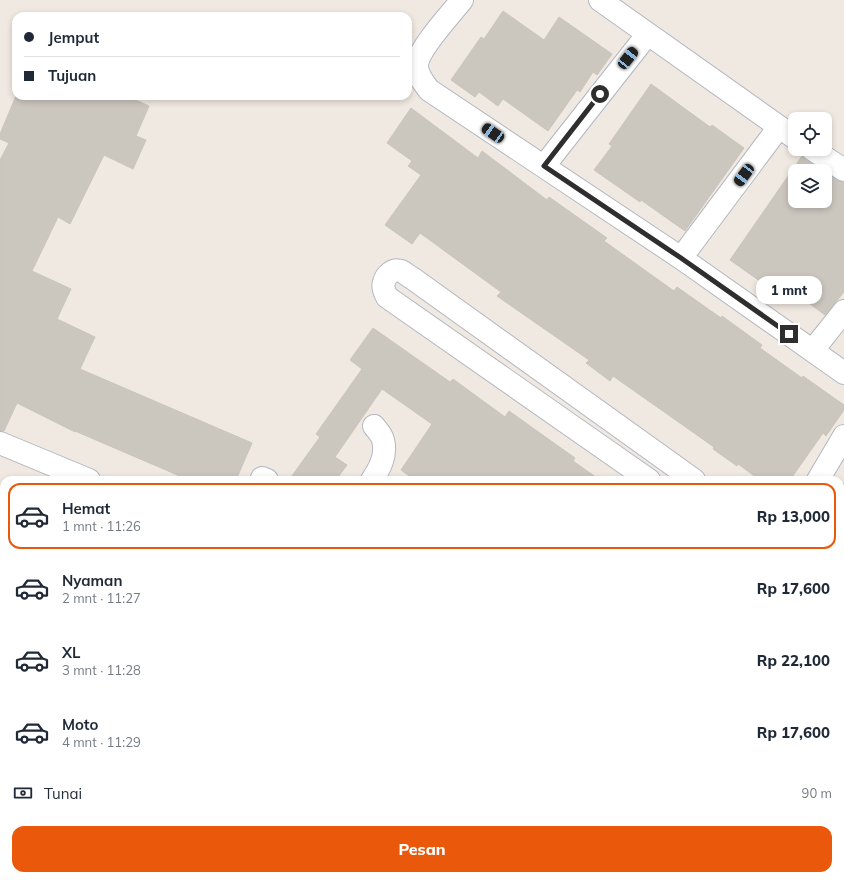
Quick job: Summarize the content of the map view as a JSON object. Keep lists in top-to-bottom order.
{
  "page": {
    "banner": ["Jemput", "Tujuan"],
    "bubble": "1 mnt",
    "list": [
      {
        "name": "Hemat",
        "note": "1 mnt · 11:26",
        "value": "Rp 13,000"
      },
      {
        "name": "Nyaman",
        "note": "2 mnt · 11:27",
        "value": "Rp 17,600"
      },
      {
        "name": "XL",
        "note": "3 mnt · 11:28",
        "value": "Rp 22,100"
      },
      {
        "name": "Moto",
        "note": "4 mnt · 11:29",
        "value": "Rp 17,600"
      }
    ],
    "pay": ["Tunai", "90 m"],
    "buttons": "Pesan"
  }
}
